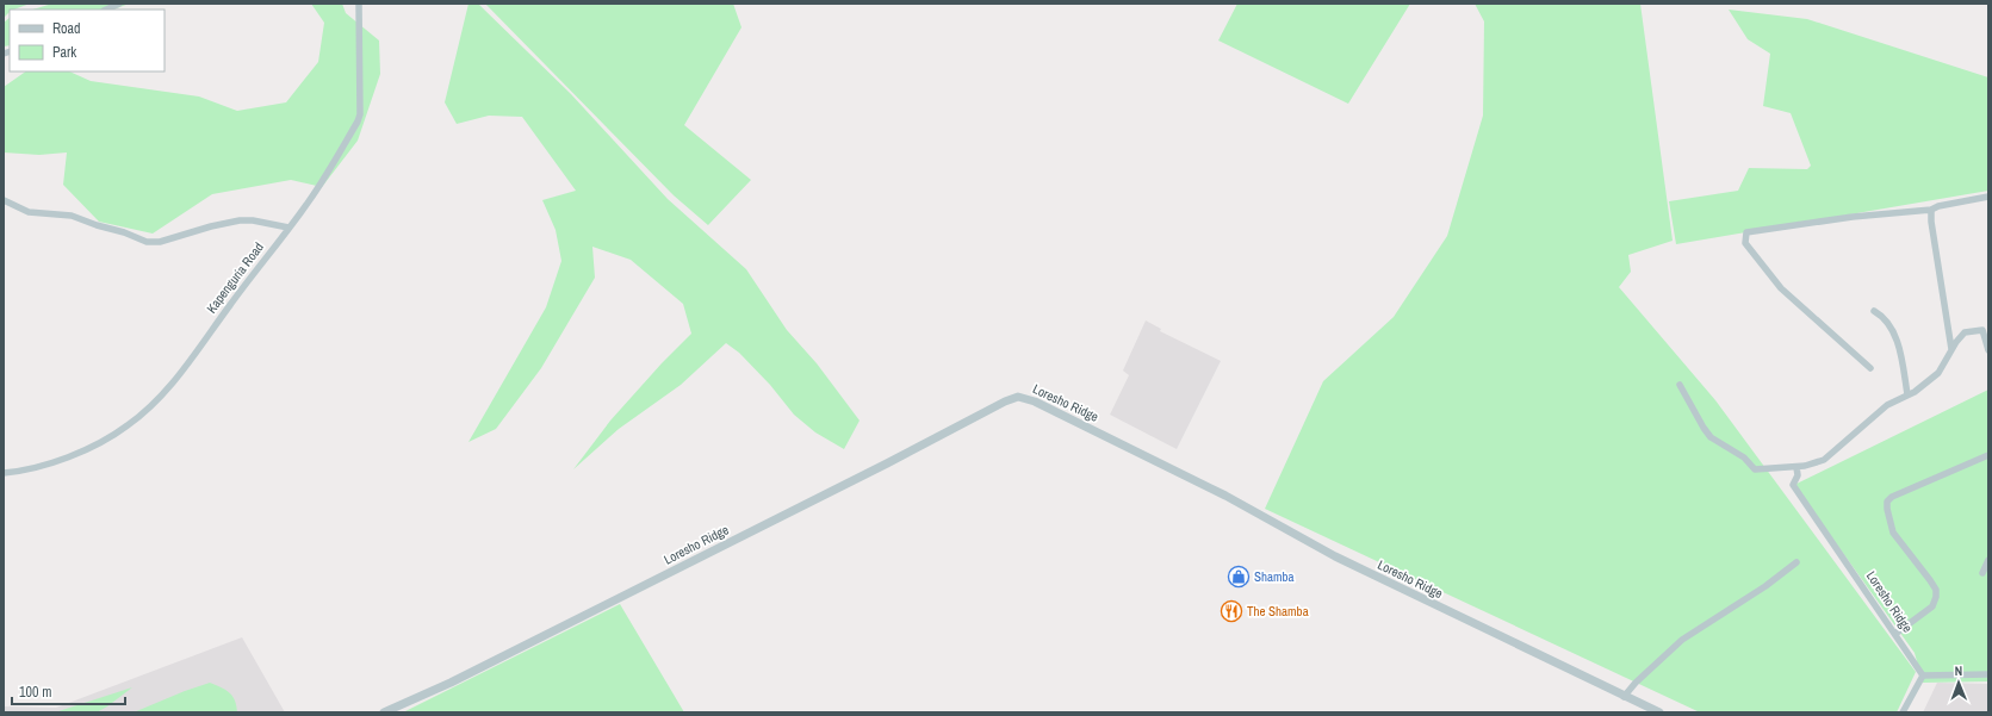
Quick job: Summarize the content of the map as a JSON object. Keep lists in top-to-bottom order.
{
  "streets": {
    "street": ["Kapenguria Road", "Loresho Ridge"]
  },
  "places": {
    "shop": ["Shamba"],
    "restaurant": ["The Shamba"]
  },
  "legend": ["Road", "Park"],
  "scale_bar": "100 m",
  "north": "top"
}
